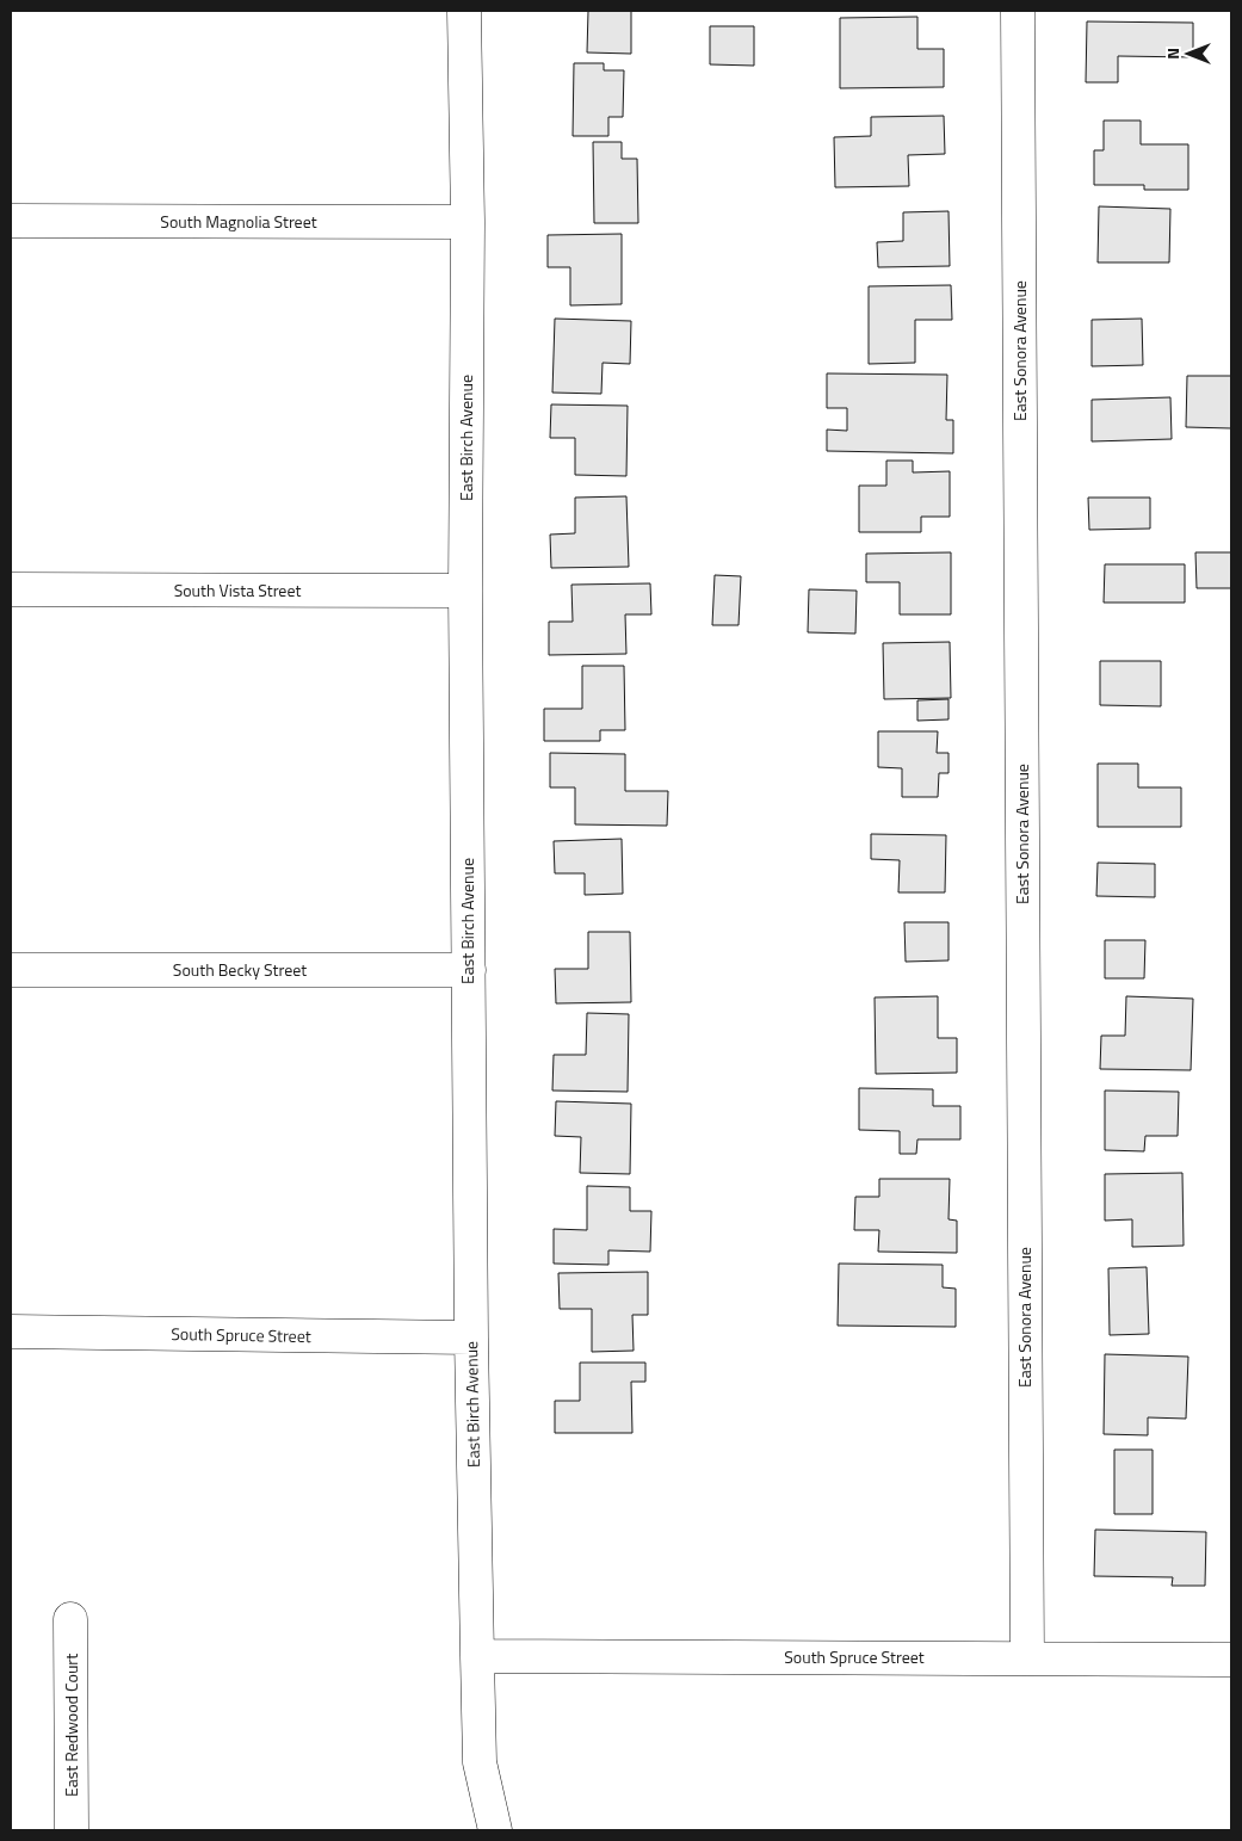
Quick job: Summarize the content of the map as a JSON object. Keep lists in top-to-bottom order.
{
  "streets": {
    "street": [
      "South Magnolia Street",
      "East Sonora Avenue",
      "East Birch Avenue",
      "South Vista Street",
      "South Becky Street",
      "South Spruce Street",
      "East Redwood Court"
    ]
  },
  "crossings": [
    ["South Magnolia Street", "East Birch Avenue"],
    ["East Sonora Avenue", "South Spruce Street"],
    ["East Birch Avenue", "South Vista Street"],
    ["East Birch Avenue", "South Becky Street"],
    ["East Birch Avenue", "South Spruce Street"]
  ],
  "north": "left"
}
